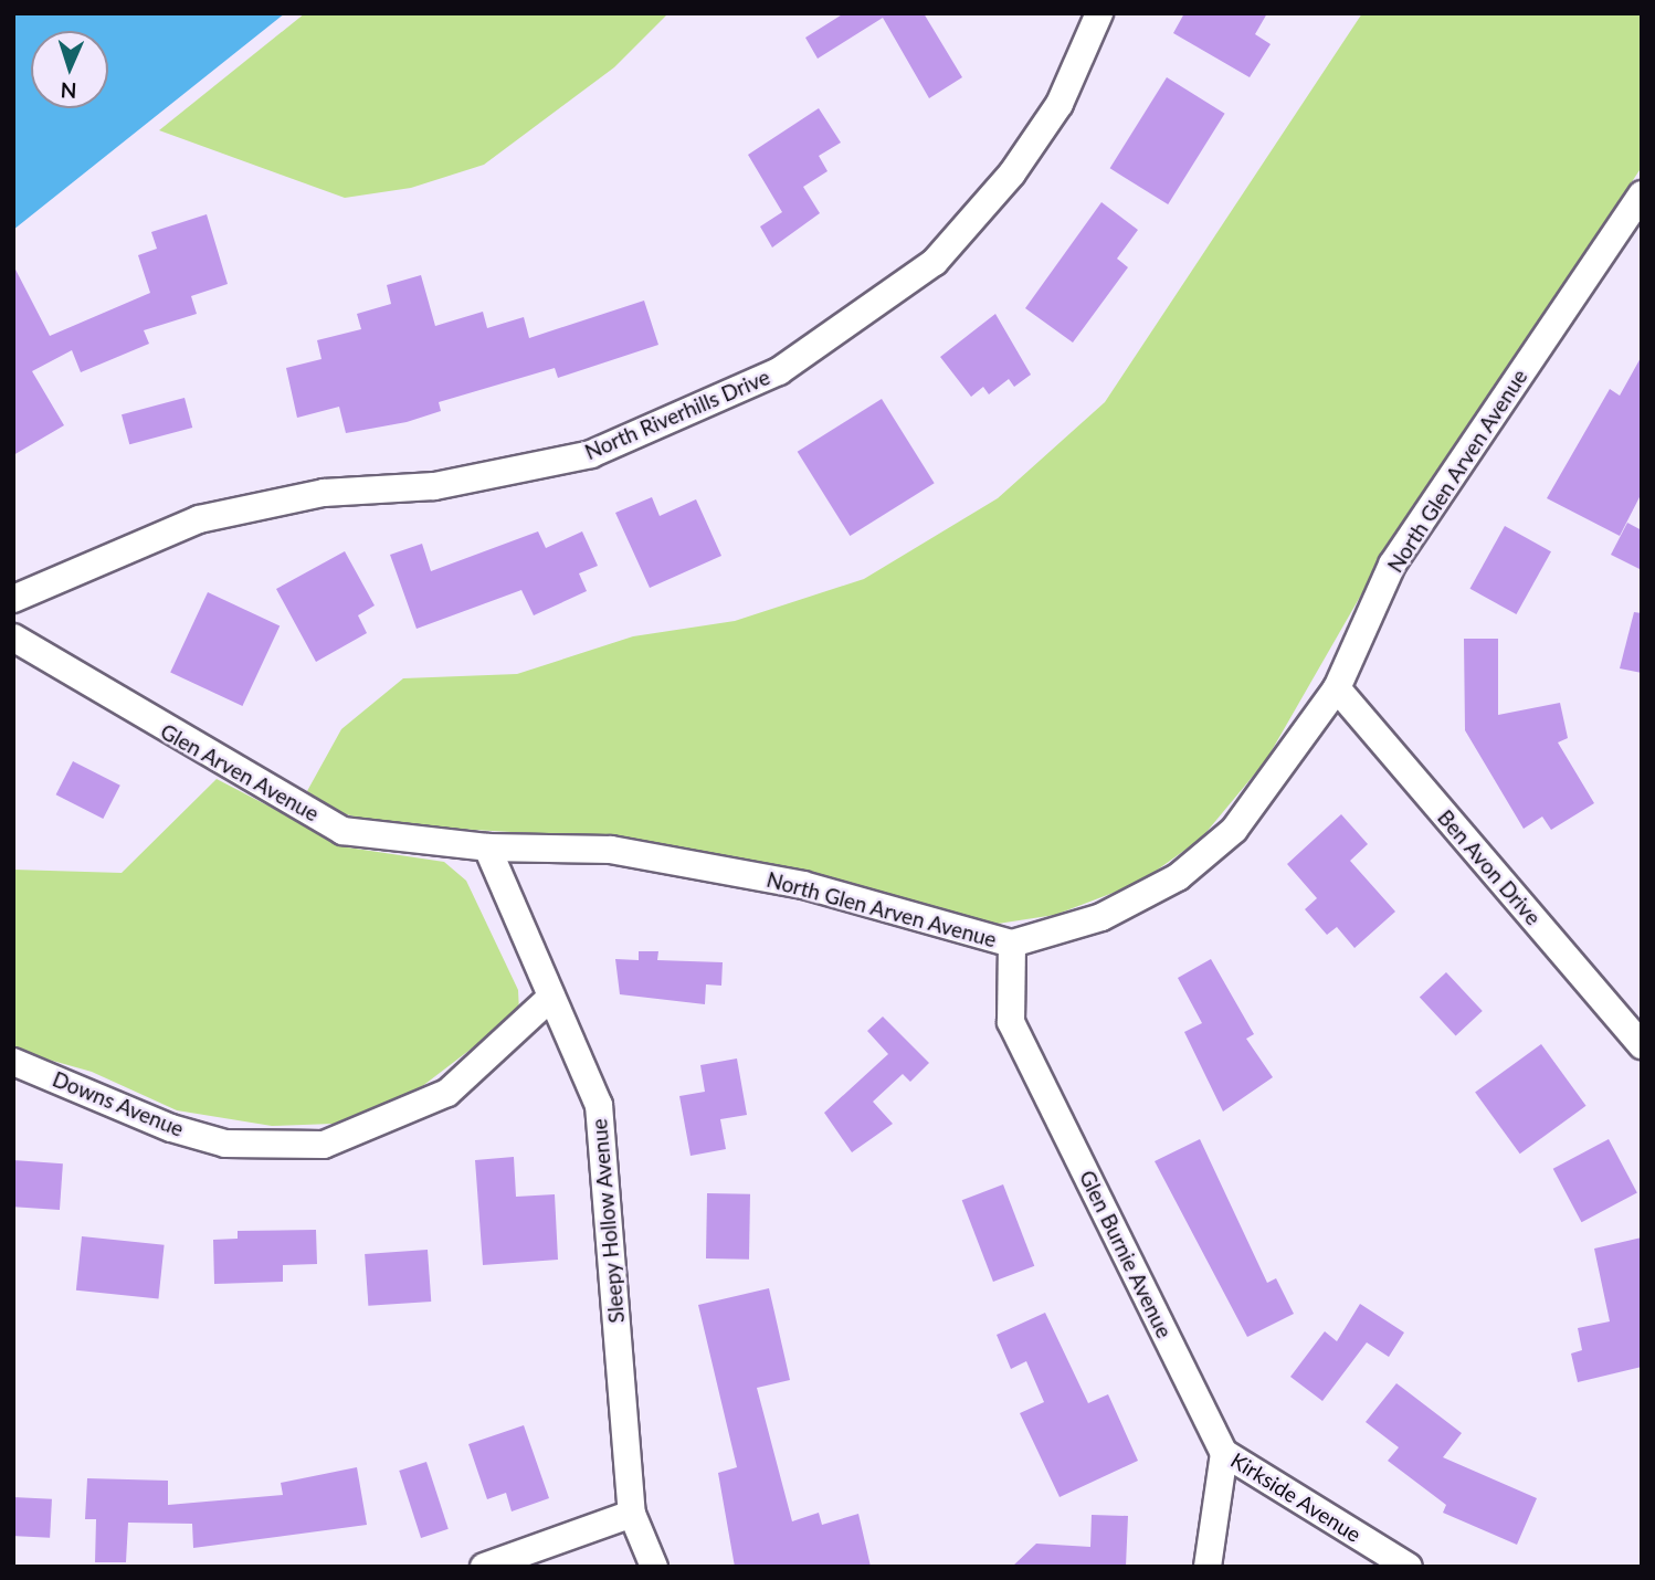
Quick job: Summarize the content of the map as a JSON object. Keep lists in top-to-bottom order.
{
  "streets": {
    "street": [
      "North Riverhills Drive",
      "North Glen Arven Avenue",
      "Glen Arven Avenue",
      "Ben Avon Drive",
      "Downs Avenue",
      "Sleepy Hollow Avenue",
      "Glen Burnie Avenue",
      "Kirkside Avenue"
    ]
  },
  "crossings": [
    ["North Glen Arven Avenue", "Glen Arven Avenue"],
    ["North Glen Arven Avenue", "Ben Avon Drive"],
    ["North Glen Arven Avenue", "Sleepy Hollow Avenue"],
    ["North Glen Arven Avenue", "Glen Burnie Avenue"],
    ["Glen Arven Avenue", "Sleepy Hollow Avenue"],
    ["Downs Avenue", "Sleepy Hollow Avenue"],
    ["Glen Burnie Avenue", "Kirkside Avenue"]
  ],
  "north": "bottom"
}
